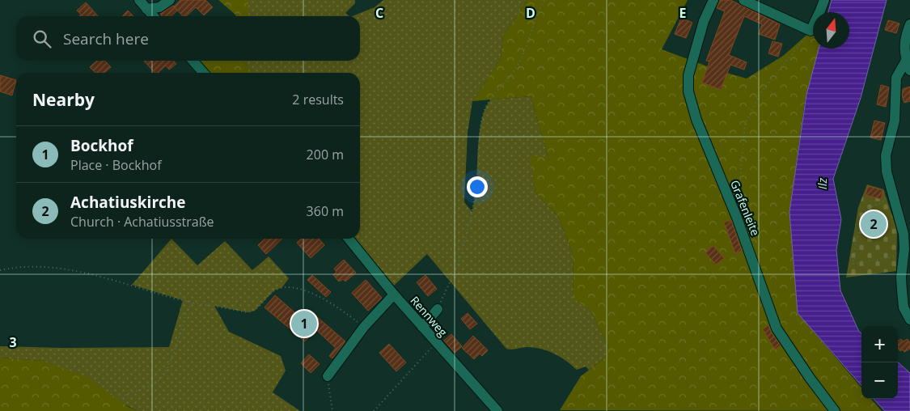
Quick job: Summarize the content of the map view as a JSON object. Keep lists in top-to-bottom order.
{
  "streets": {
    "street": ["Grafenleite", "Rennweg"]
  },
  "water": ["Ilz"],
  "north": "top",
  "page": {
    "search": "Search here",
    "heading": ["Nearby", "2 results"],
    "list": [
      {
        "mark": "1",
        "name": "Bockhof",
        "note": "Place · Bockhof",
        "value": "200 m"
      },
      {
        "mark": "2",
        "name": "Achatiuskirche",
        "note": "Church · Achatiusstraße",
        "value": "360 m"
      }
    ],
    "pins": ["2", "1"],
    "map_buttons": ["+", "−"]
  },
  "grid": {
    "columns": ["C", "D", "E"],
    "rows": ["3"]
  }
}
